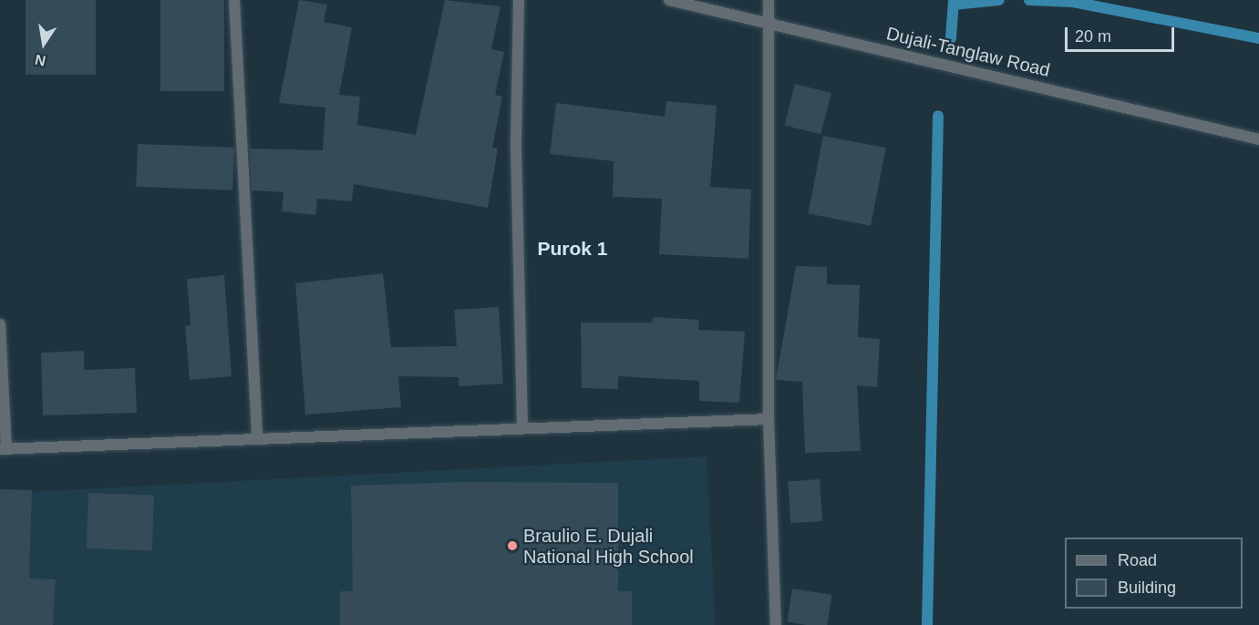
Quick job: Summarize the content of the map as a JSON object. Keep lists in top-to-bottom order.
{
  "streets": {
    "street": ["Dujali-Tanglaw Road"]
  },
  "districts": ["Purok 1"],
  "places": ["Braulio E. Dujali National High School"],
  "legend": ["Road", "Building"],
  "scale_bar": "20 m",
  "north": "bottom"
}
